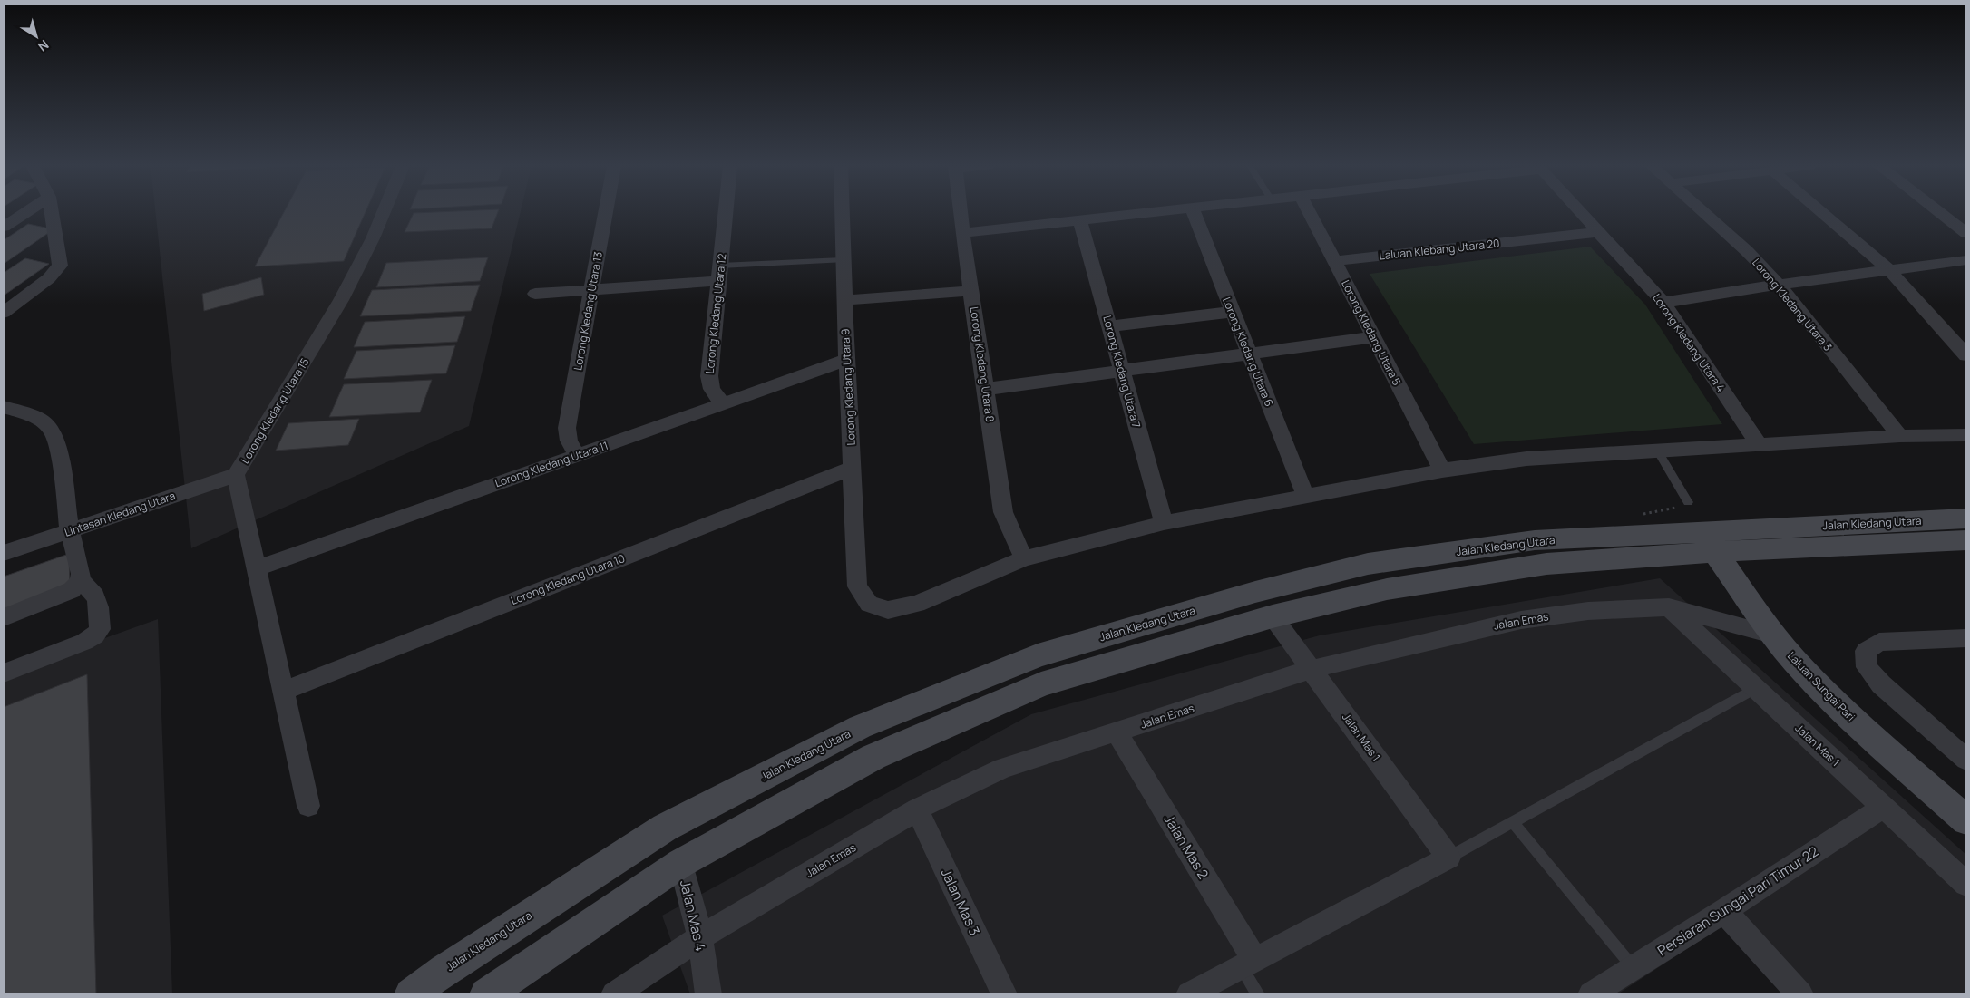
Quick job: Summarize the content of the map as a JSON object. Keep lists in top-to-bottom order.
{
  "streets": {
    "main road": ["Jalan Kledang Utara", "Laluan Sungai Pari"],
    "street": [
      "Laluan Klebang Utara 20",
      "Lorong Kledang Utara 3",
      "Lorong Kledang Utara 13",
      "Lorong Kledang Utara 12",
      "Lorong Kledang Utara 5",
      "Lorong Kledang Utara 4",
      "Lorong Kledang Utara 6",
      "Lorong Kledang Utara 8",
      "Lorong Kledang Utara 7",
      "Lorong Kledang Utara 9",
      "Lorong Kledang Utara 15",
      "Lorong Kledang Utara 11",
      "Lintasan Kledang Utara",
      "Lorong Kledang Utara 10",
      "Jalan Emas",
      "Jalan Mas 1",
      "Jalan Mas 2",
      "Persiaran Sungai Pari Timur 22",
      "Jalan Mas 3",
      "Jalan Mas 4"
    ]
  },
  "crossings": [
    ["Laluan Klebang Utara 20", "Lorong Kledang Utara 5"],
    ["Laluan Klebang Utara 20", "Lorong Kledang Utara 4"],
    ["Lorong Kledang Utara 13", "Lorong Kledang Utara 11"],
    ["Lorong Kledang Utara 12", "Lorong Kledang Utara 11"],
    ["Lorong Kledang Utara 8", "Lorong Kledang Utara 9"],
    ["Lorong Kledang Utara 9", "Lorong Kledang Utara 11"],
    ["Lorong Kledang Utara 9", "Lorong Kledang Utara 10"],
    ["Lorong Kledang Utara 15", "Lorong Kledang Utara 11"],
    ["Lorong Kledang Utara 15", "Lintasan Kledang Utara"],
    ["Lorong Kledang Utara 15", "Lorong Kledang Utara 10"],
    ["Jalan Kledang Utara", "Laluan Sungai Pari"],
    ["Jalan Kledang Utara", "Jalan Mas 1"],
    ["Jalan Kledang Utara", "Jalan Mas 4"],
    ["Jalan Emas", "Laluan Sungai Pari"],
    ["Jalan Emas", "Jalan Mas 1"],
    ["Jalan Emas", "Jalan Mas 2"],
    ["Jalan Emas", "Jalan Mas 3"],
    ["Jalan Emas", "Jalan Mas 4"],
    ["Jalan Mas 1", "Persiaran Sungai Pari Timur 22"]
  ],
  "north": "bottom right"
}
